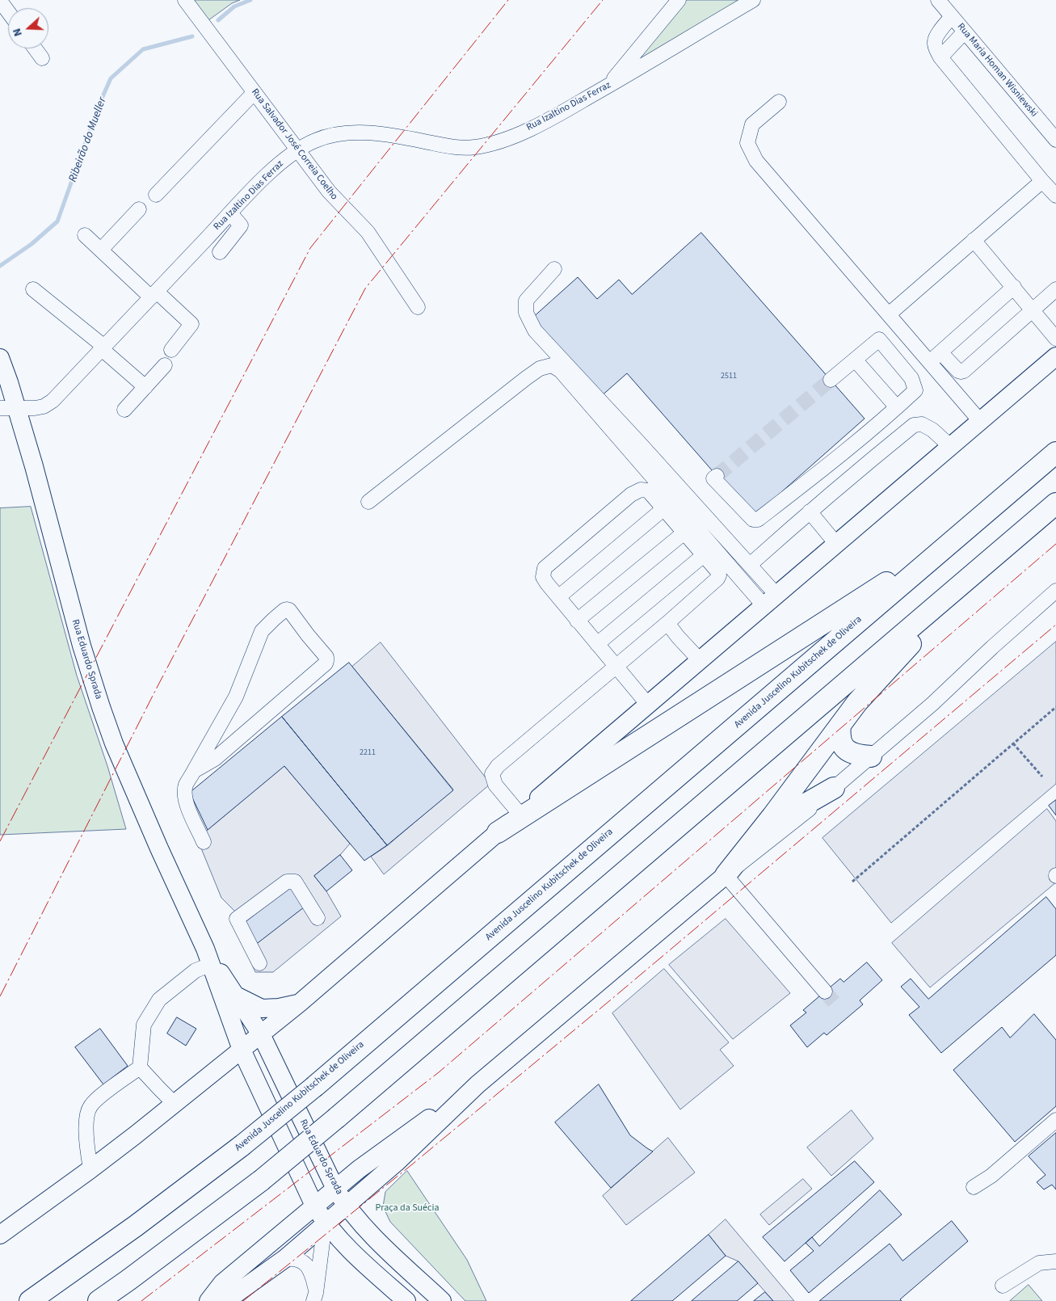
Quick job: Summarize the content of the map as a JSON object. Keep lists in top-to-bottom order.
{
  "streets": {
    "highway": ["Avenida Juscelino Kubitschek de Oliveira"],
    "main road": ["Rua Eduardo Sprada"],
    "street": ["Rua Maria Homan Wisniewski", "Rua Izaltino Dias Ferraz", "Rua Salvador José Correia Coelho"]
  },
  "crossings": [
    ["Rua Izaltino Dias Ferraz", "Rua Salvador José Correia Coelho"],
    ["Rua Izaltino Dias Ferraz", "Rua Eduardo Sprada"]
  ],
  "water": ["Ribeirão do Mueller"],
  "parks": ["Praça da Suécia"],
  "house_numbers": ["2511", "2211"],
  "north": "left"
}
